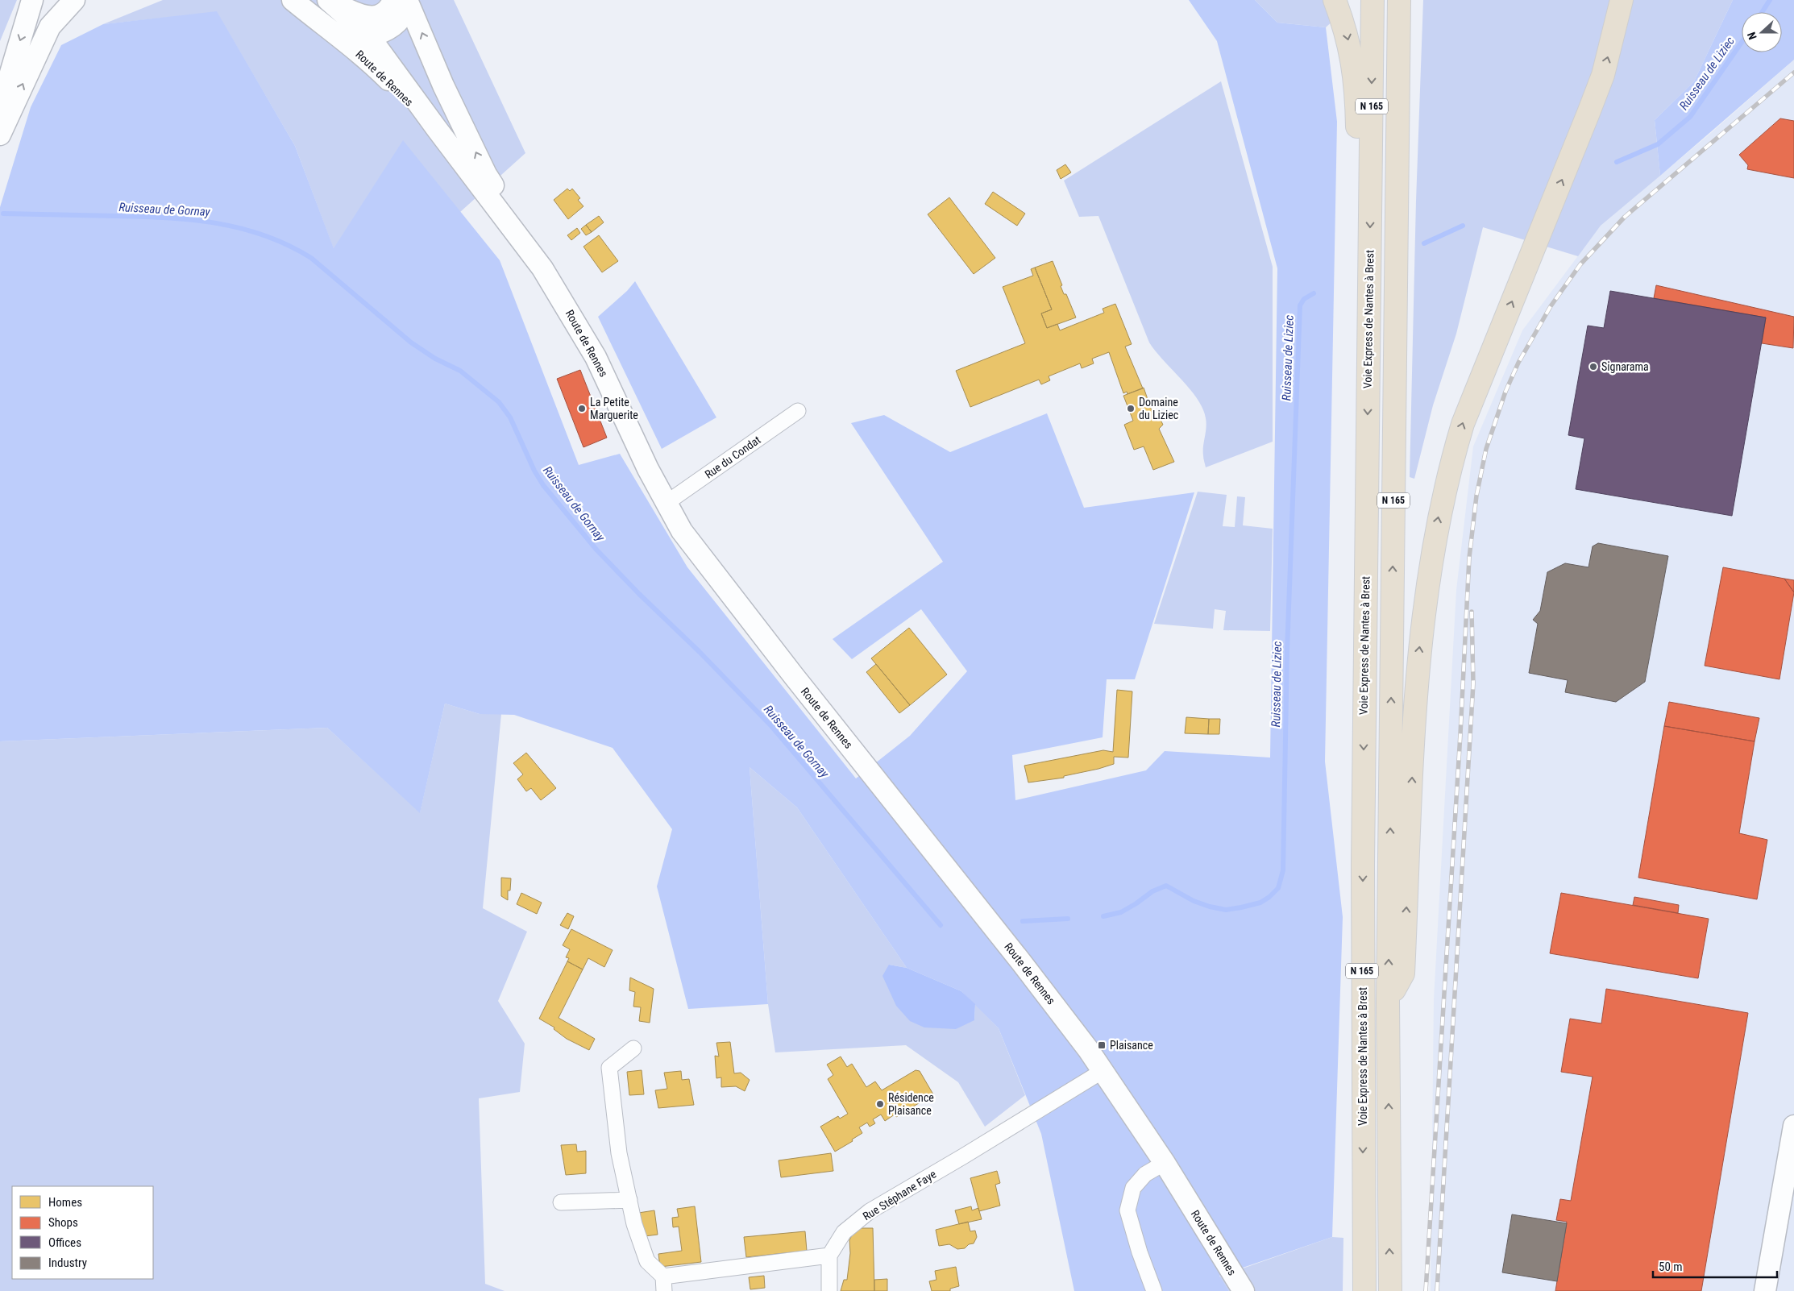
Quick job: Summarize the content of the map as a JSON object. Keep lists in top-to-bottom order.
{
  "streets": {
    "highway": ["N 165", "Voie Express de Nantes à Brest"],
    "main road": ["Route de Rennes"],
    "street": ["Rue du Condat", "Rue Stéphane Faye"]
  },
  "crossings": [
    ["Route de Rennes", "Rue du Condat"],
    ["Route de Rennes", "Rue Stéphane Faye"]
  ],
  "water": ["Ruisseau de Liziec", "Ruisseau de Gornay"],
  "places": {
    "other": [
      "Signarama",
      "La Petite Marguerite",
      "Domaine du Liziec",
      "Résidence Plaisance"
    ],
    "transit": ["Plaisance"]
  },
  "legend": [
    "Homes",
    "Shops",
    "Offices",
    "Industry"
  ],
  "scale_bar": "50 m",
  "north": "left"
}
